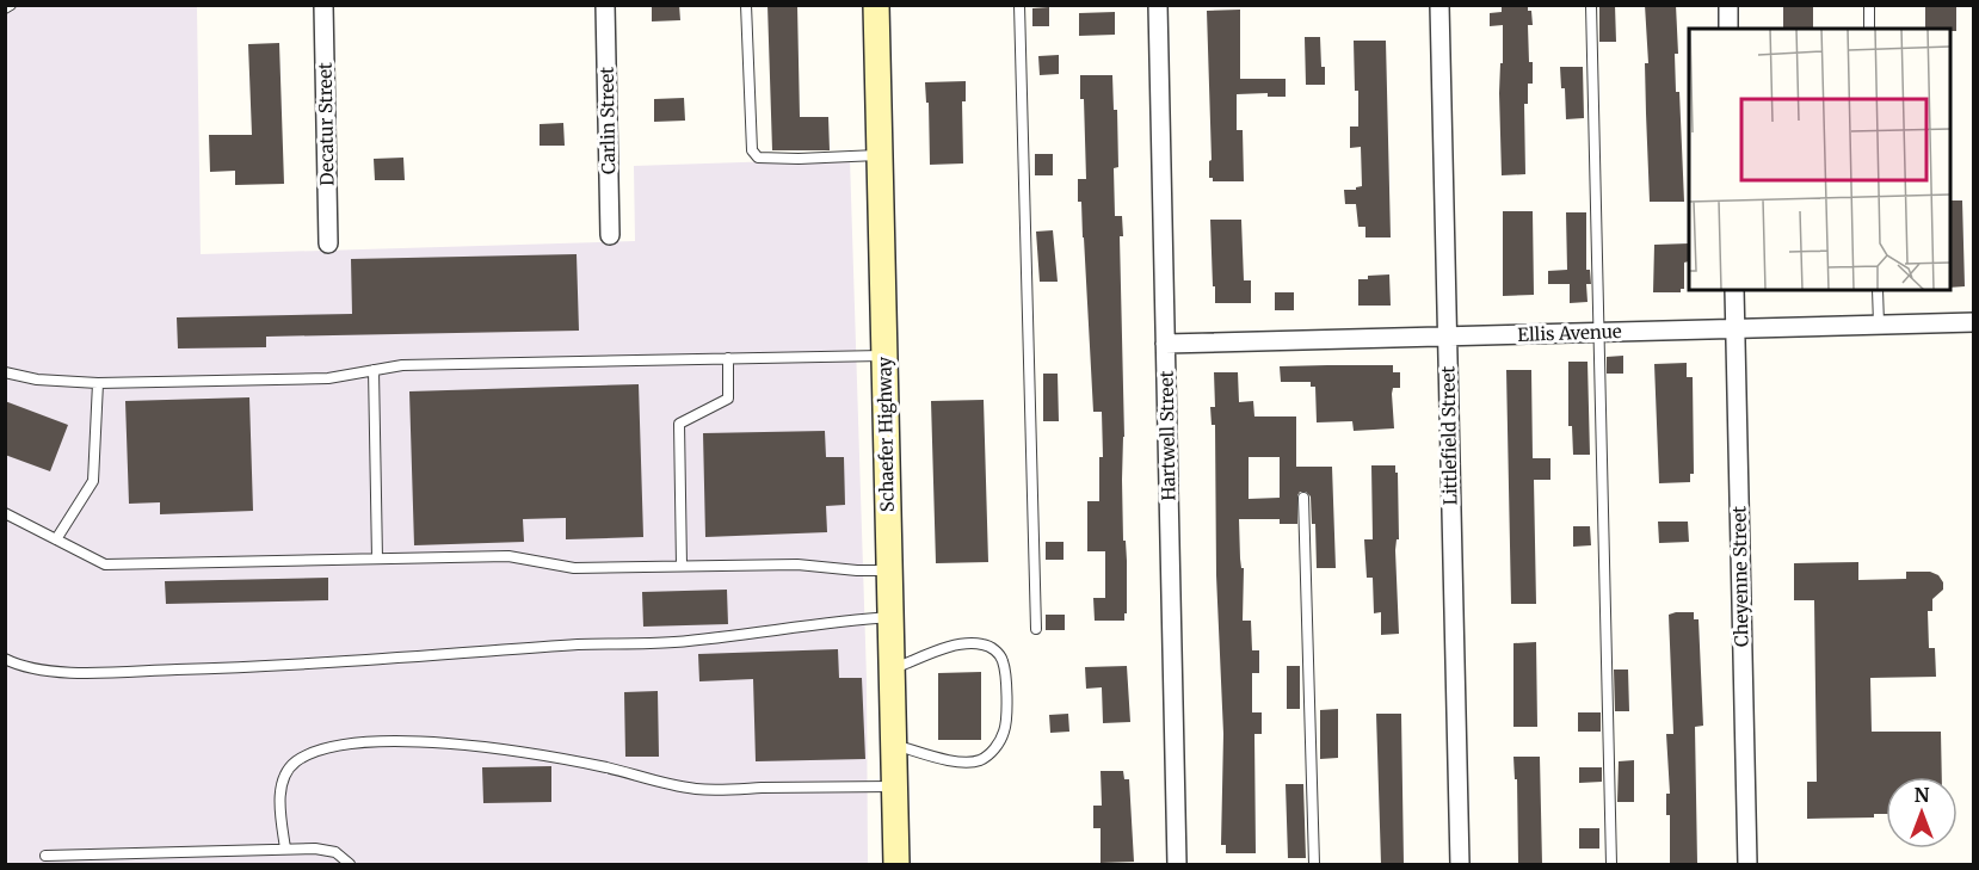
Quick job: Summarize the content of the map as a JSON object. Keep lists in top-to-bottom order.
{
  "streets": {
    "main road": ["Schaefer Highway"],
    "street": [
      "Carlin Street",
      "Decatur Street",
      "Ellis Avenue",
      "Hartwell Street",
      "Littlefield Street",
      "Cheyenne Street"
    ]
  },
  "crossings": [
    ["Ellis Avenue", "Hartwell Street"],
    ["Ellis Avenue", "Littlefield Street"],
    ["Ellis Avenue", "Cheyenne Street"]
  ],
  "north": "top"
}
